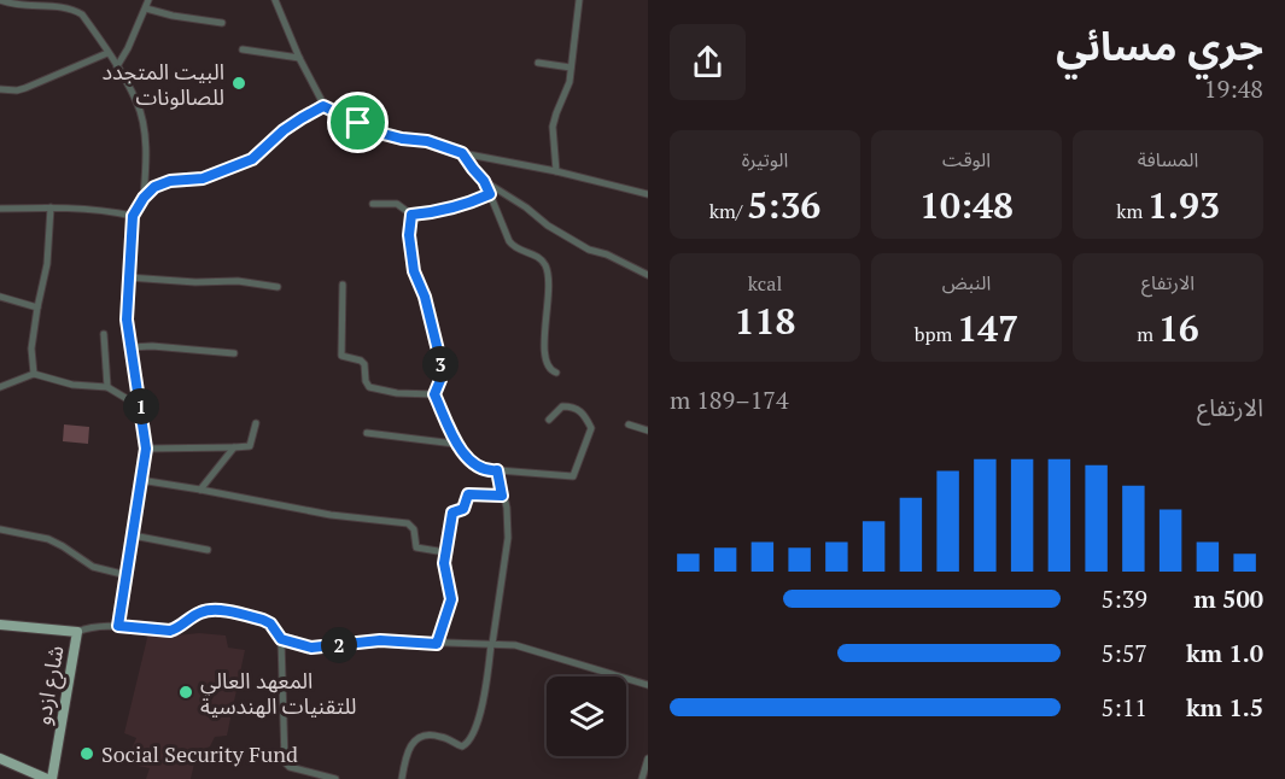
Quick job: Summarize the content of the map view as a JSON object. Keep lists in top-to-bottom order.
{
  "streets": {
    "main road": ["شارع ازدو"]
  },
  "places": ["البيت المتجدد للصالونات", "المعهد العالي للتقنيات الهندسية", "Social Security Fund"],
  "page": {
    "heading": ["جري مسائي", "19:48"],
    "stats": [
      ["المسافة", "1.93 km"],
      ["الوقت", "10:48"],
      ["الوتيرة", "5:36 /km"],
      ["الارتفاع", "16 m"],
      ["النبض", "147 bpm"],
      ["kcal", "118"]
    ],
    "pins": ["3", "1", "2"],
    "chart": ["الارتفاع", "174–189 m"],
    "list": [
      {
        "name": "500 m",
        "note": "5:39"
      },
      {
        "name": "1.0 km",
        "note": "5:57"
      },
      {
        "name": "1.5 km",
        "note": "5:11"
      }
    ]
  }
}
